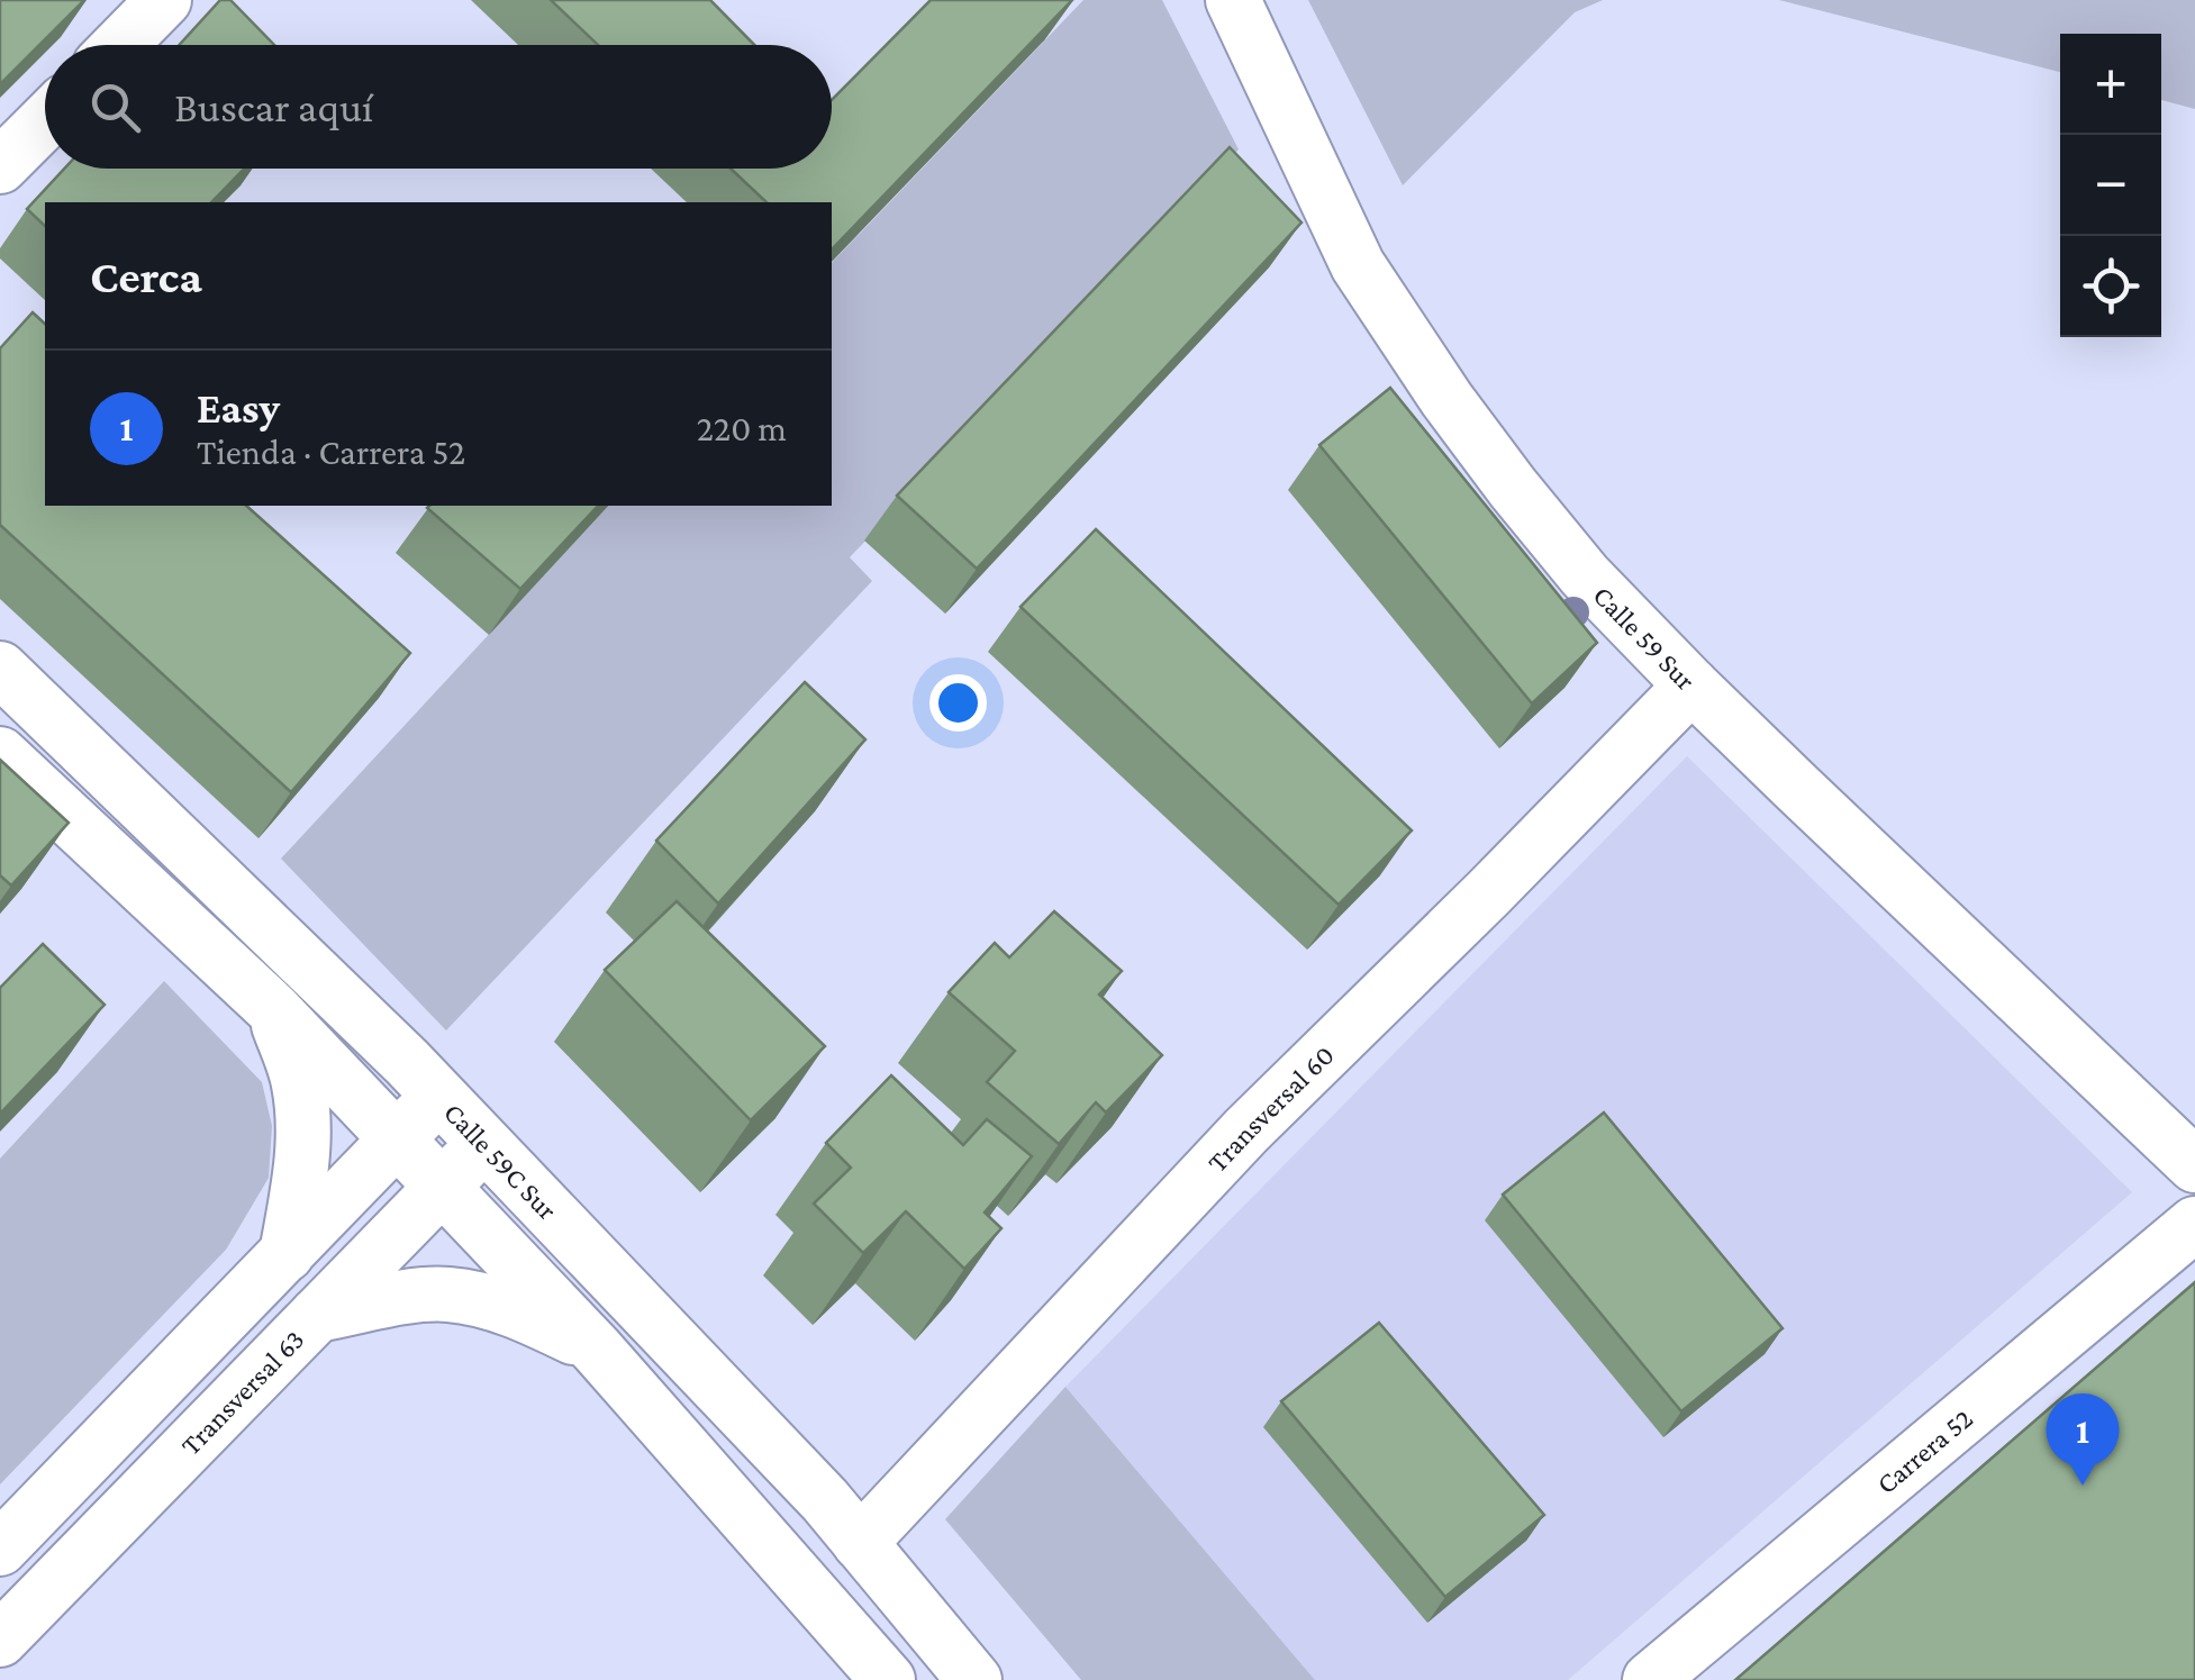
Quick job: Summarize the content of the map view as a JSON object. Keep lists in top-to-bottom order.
{
  "streets": {
    "street": [
      "Calle 59 Sur",
      "Transversal 60",
      "Calle 59C Sur",
      "Transversal 63",
      "Carrera 52"
    ]
  },
  "crossings": [
    ["Calle 59 Sur", "Transversal 60"],
    ["Transversal 60", "Calle 59C Sur"],
    ["Calle 59C Sur", "Transversal 63"]
  ],
  "page": {
    "map_buttons": ["+", "−"],
    "search": "Buscar aquí",
    "heading": "Cerca",
    "list": [
      {
        "mark": "1",
        "name": "Easy",
        "note": "Tienda · Carrera 52",
        "value": "220 m"
      }
    ],
    "pins": "1"
  }
}
